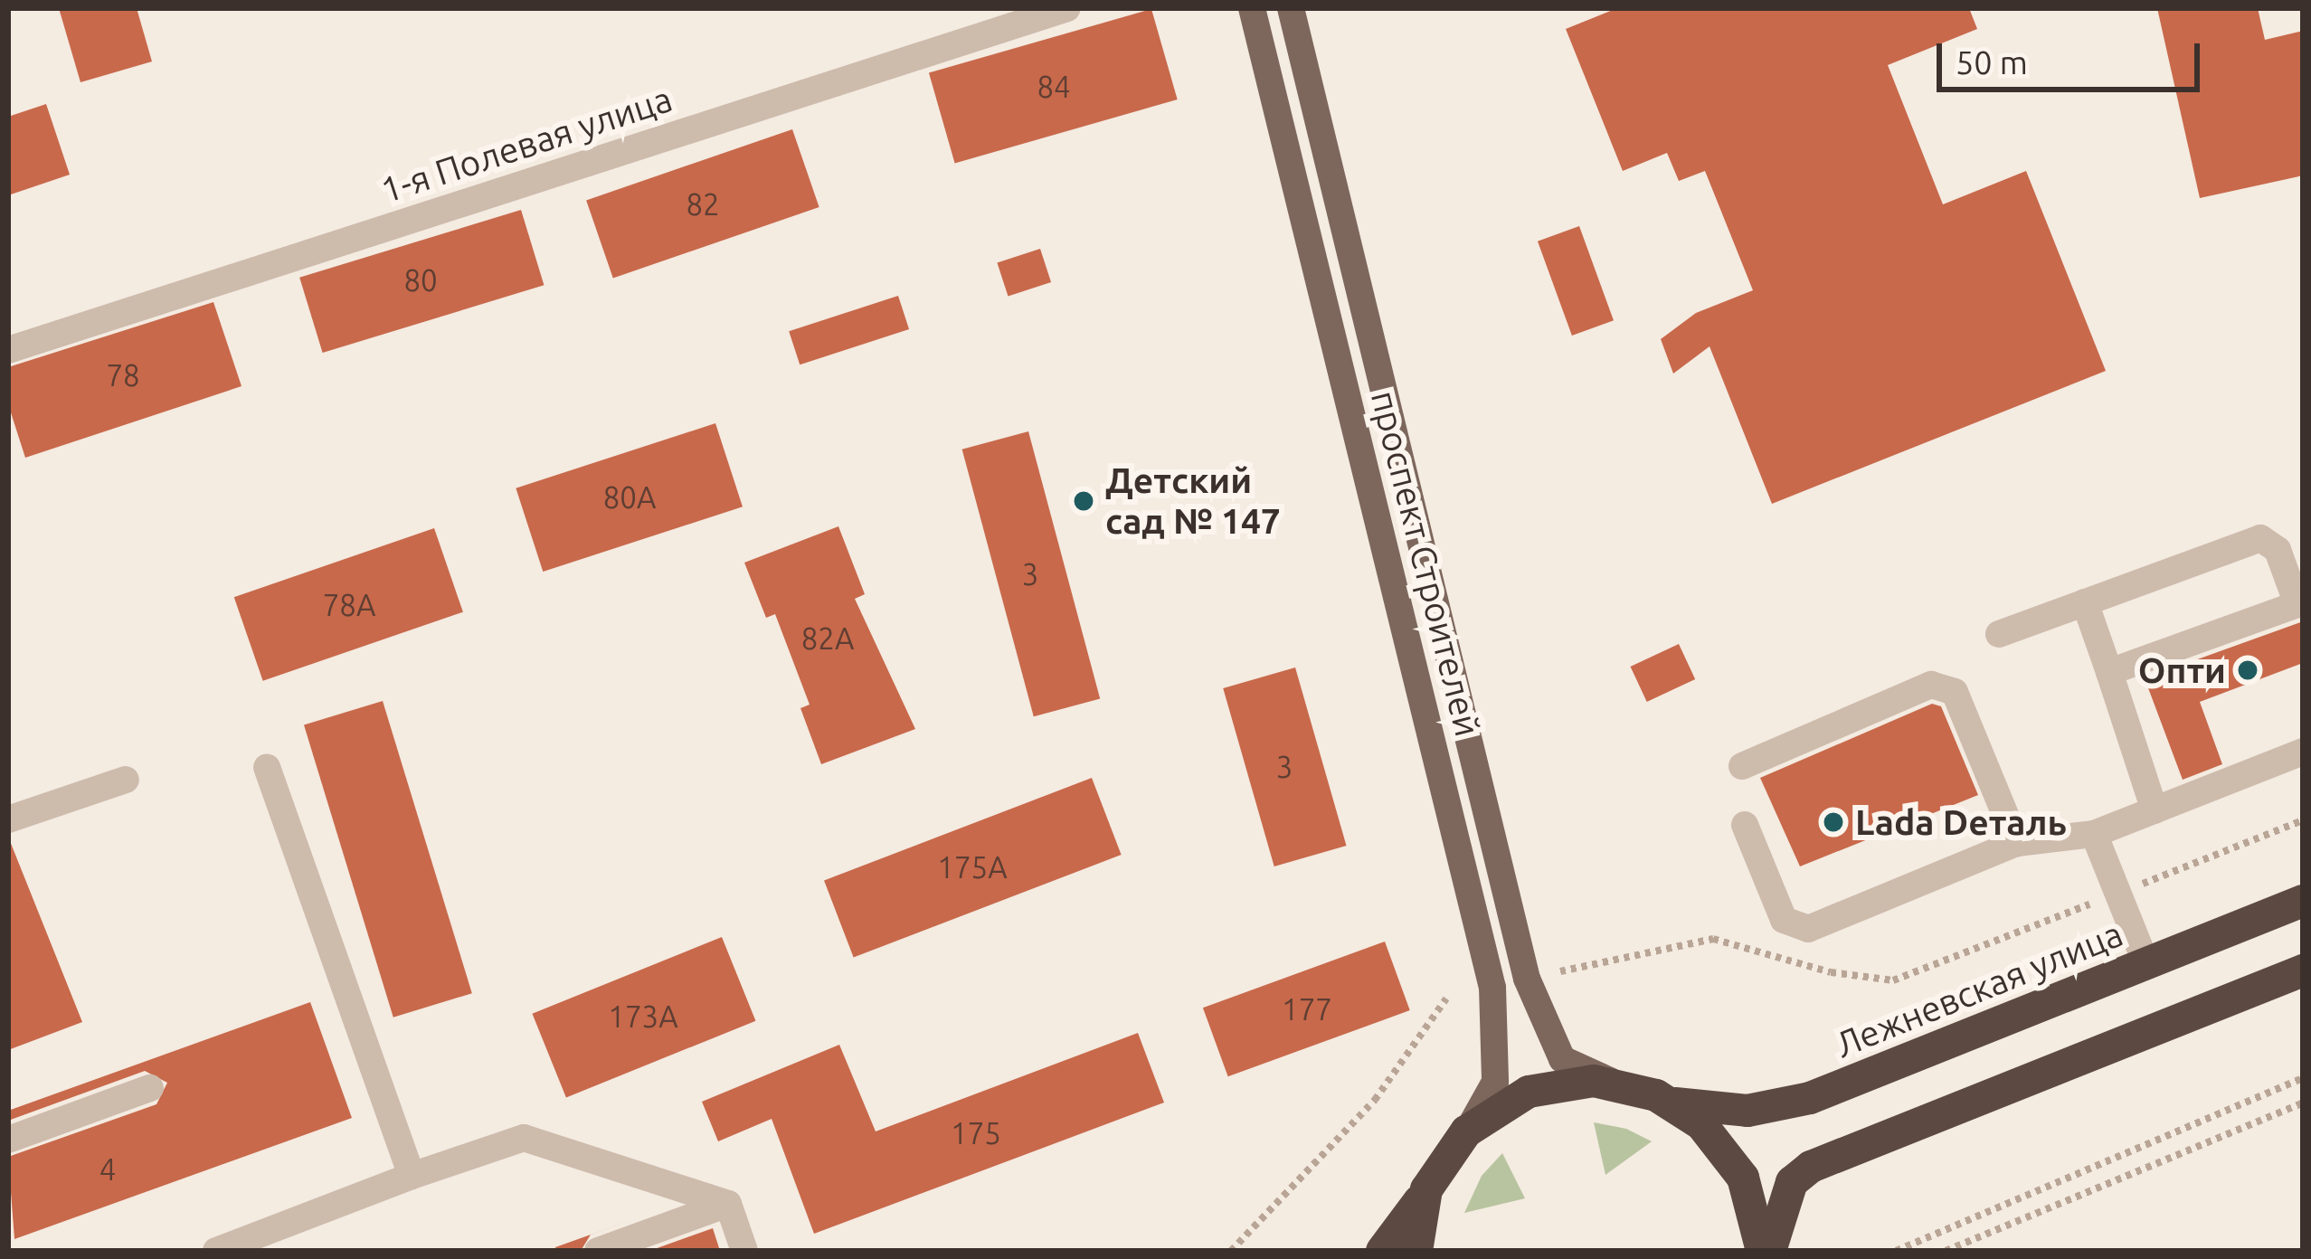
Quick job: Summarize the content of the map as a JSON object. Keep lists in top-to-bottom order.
{
  "streets": {
    "highway": ["Лежневская улица"],
    "main road": ["проспект Строителей"],
    "street": ["1-я Полевая улица"]
  },
  "places": ["Детский сад № 147", "Опти", "Lada Dеталь"],
  "house_numbers": [
    "84",
    "82",
    "80",
    "78",
    "80А",
    "3",
    "78А",
    "82А",
    "3",
    "175А",
    "177",
    "173А",
    "175",
    "4"
  ],
  "scale_bar": "50 m"
}
